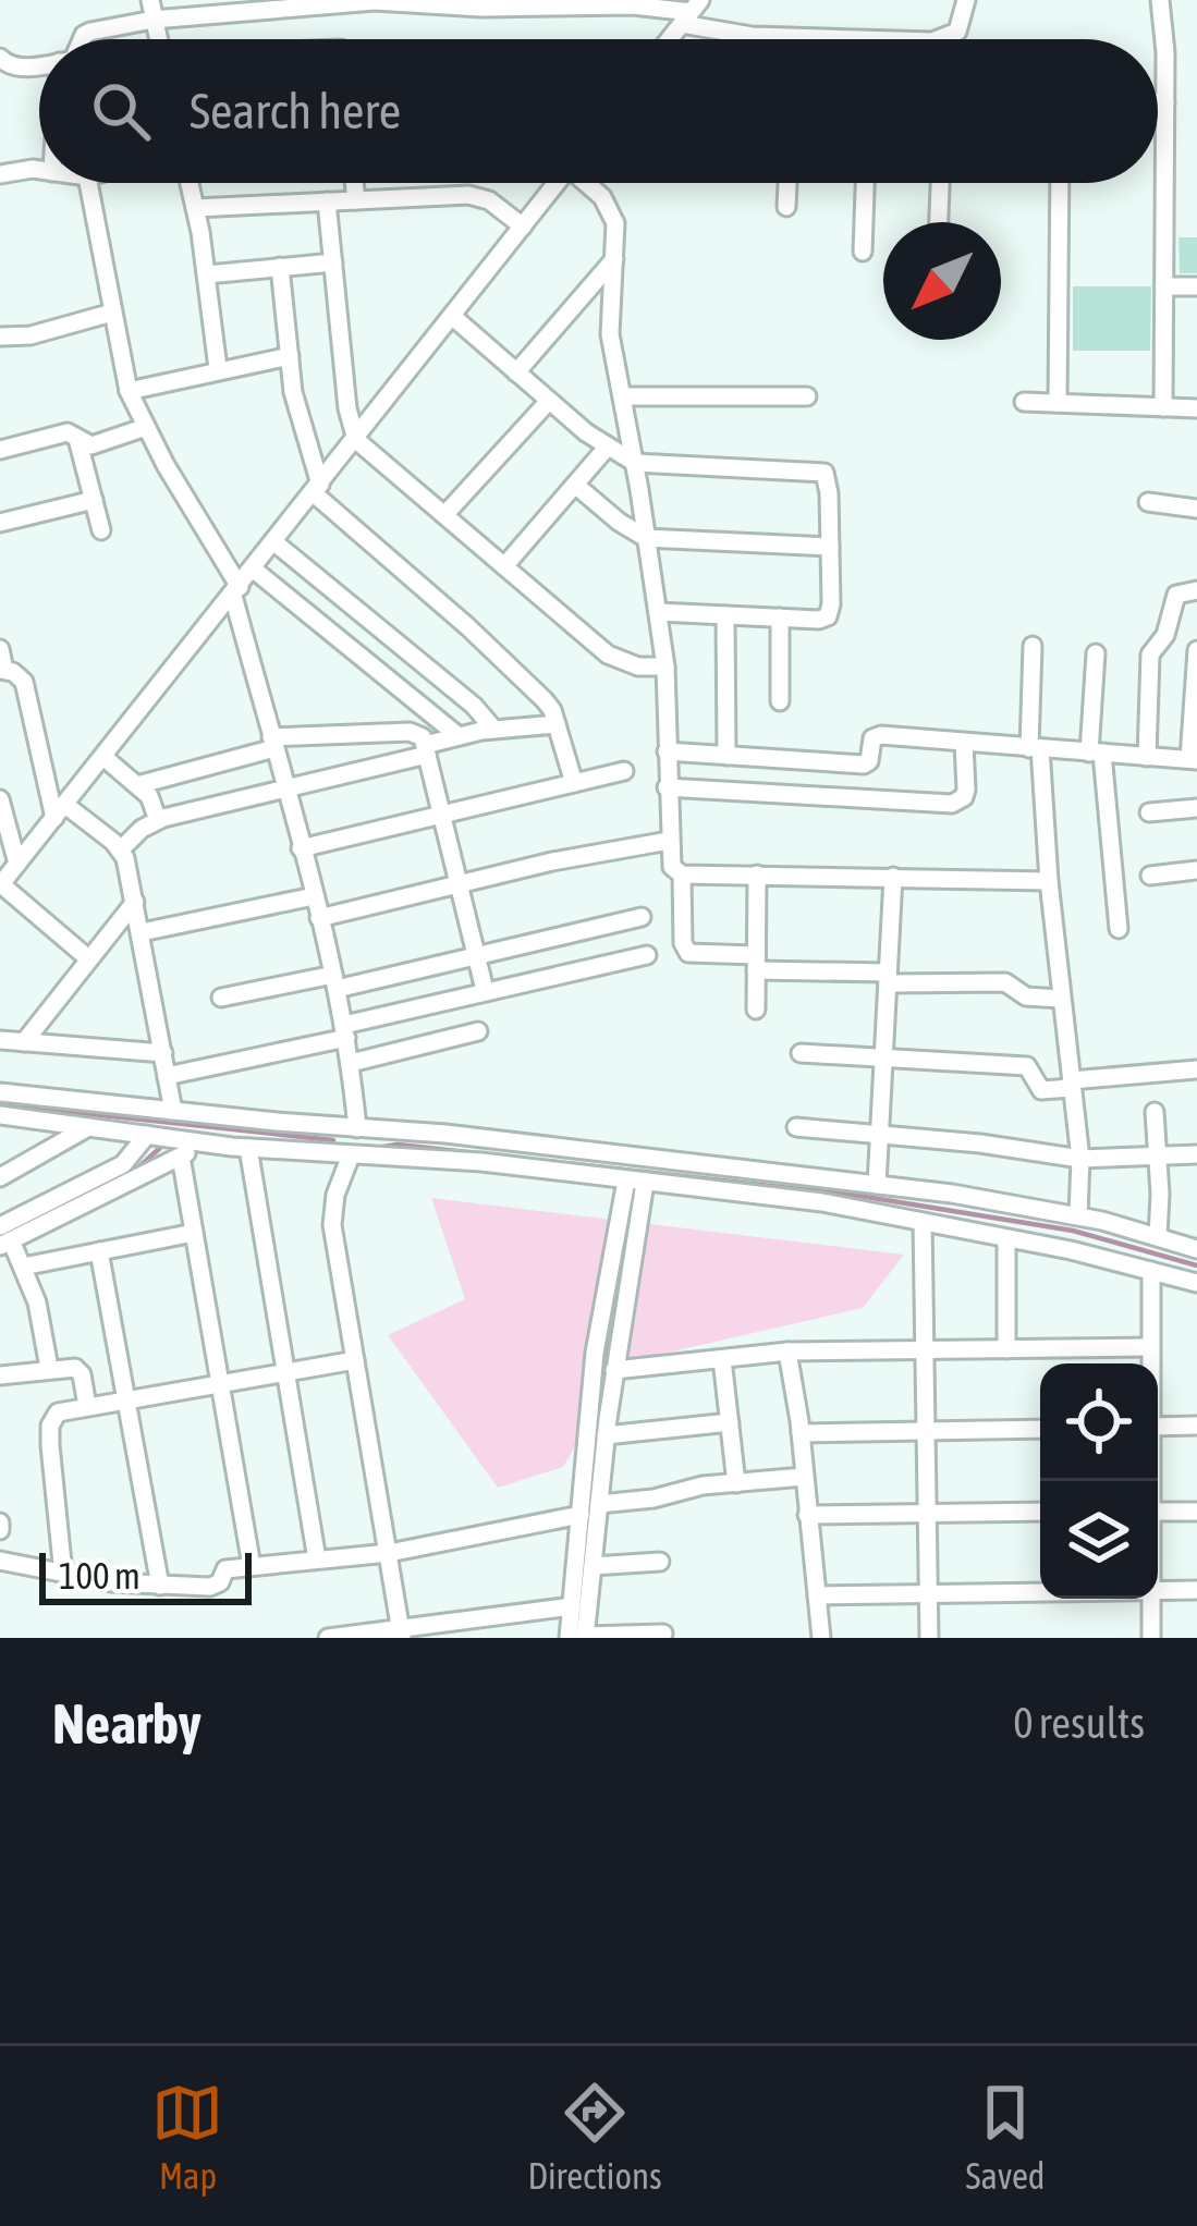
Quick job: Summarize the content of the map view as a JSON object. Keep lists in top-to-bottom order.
{
  "scale_bar": "100 m",
  "north": "bottom left",
  "page": {
    "search": "Search here",
    "scale": "100 m",
    "heading": ["Nearby", "0 results"],
    "nav": ["Map", "Directions", "Saved"]
  }
}
